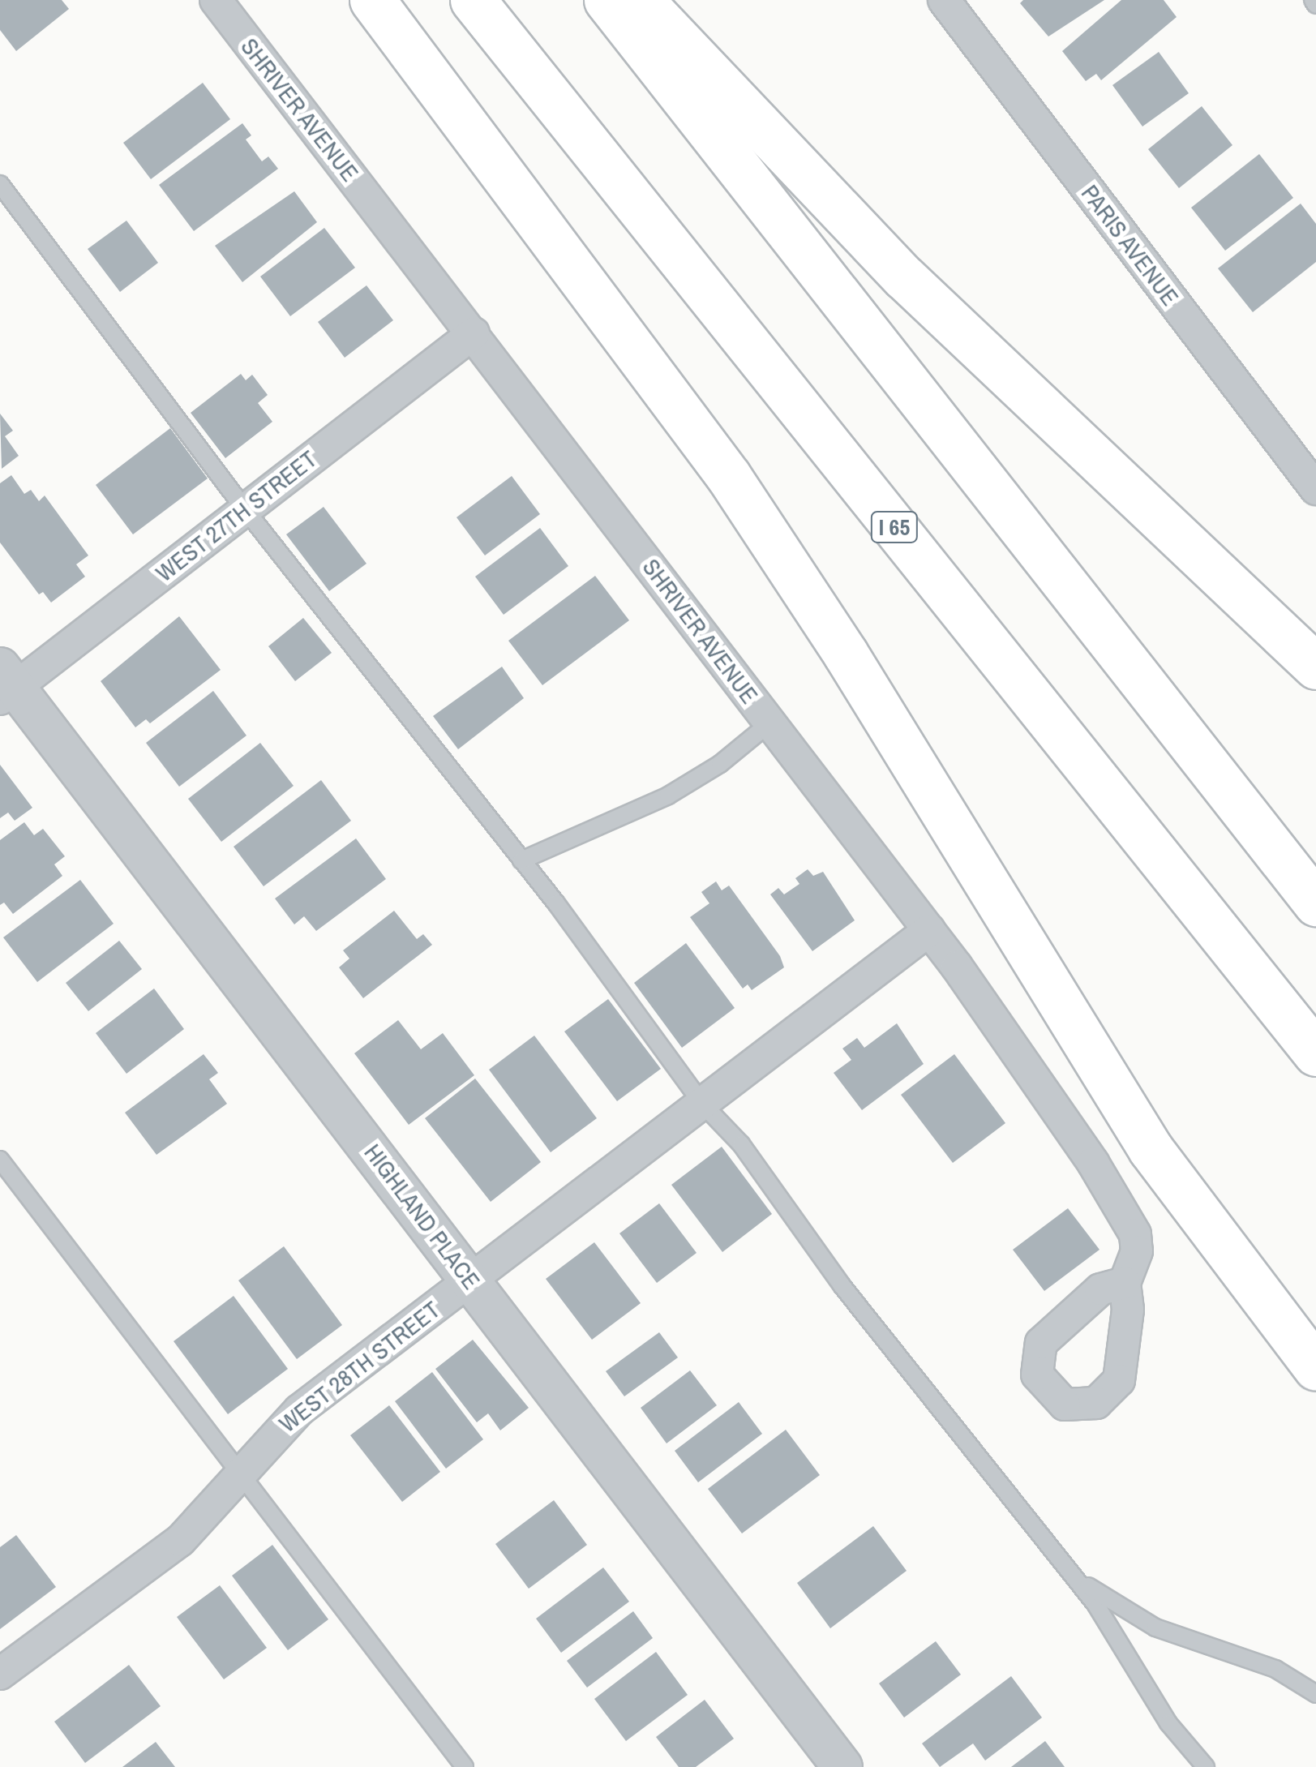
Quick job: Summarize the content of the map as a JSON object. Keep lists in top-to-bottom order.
{
  "streets": {
    "highway": ["I 65"],
    "street": [
      "SHRIVER AVENUE",
      "PARIS AVENUE",
      "WEST 27TH STREET",
      "HIGHLAND PLACE",
      "WEST 28TH STREET"
    ]
  },
  "crossings": [
    ["SHRIVER AVENUE", "WEST 27TH STREET"],
    ["SHRIVER AVENUE", "WEST 28TH STREET"],
    ["WEST 27TH STREET", "HIGHLAND PLACE"],
    ["HIGHLAND PLACE", "WEST 28TH STREET"]
  ]
}
